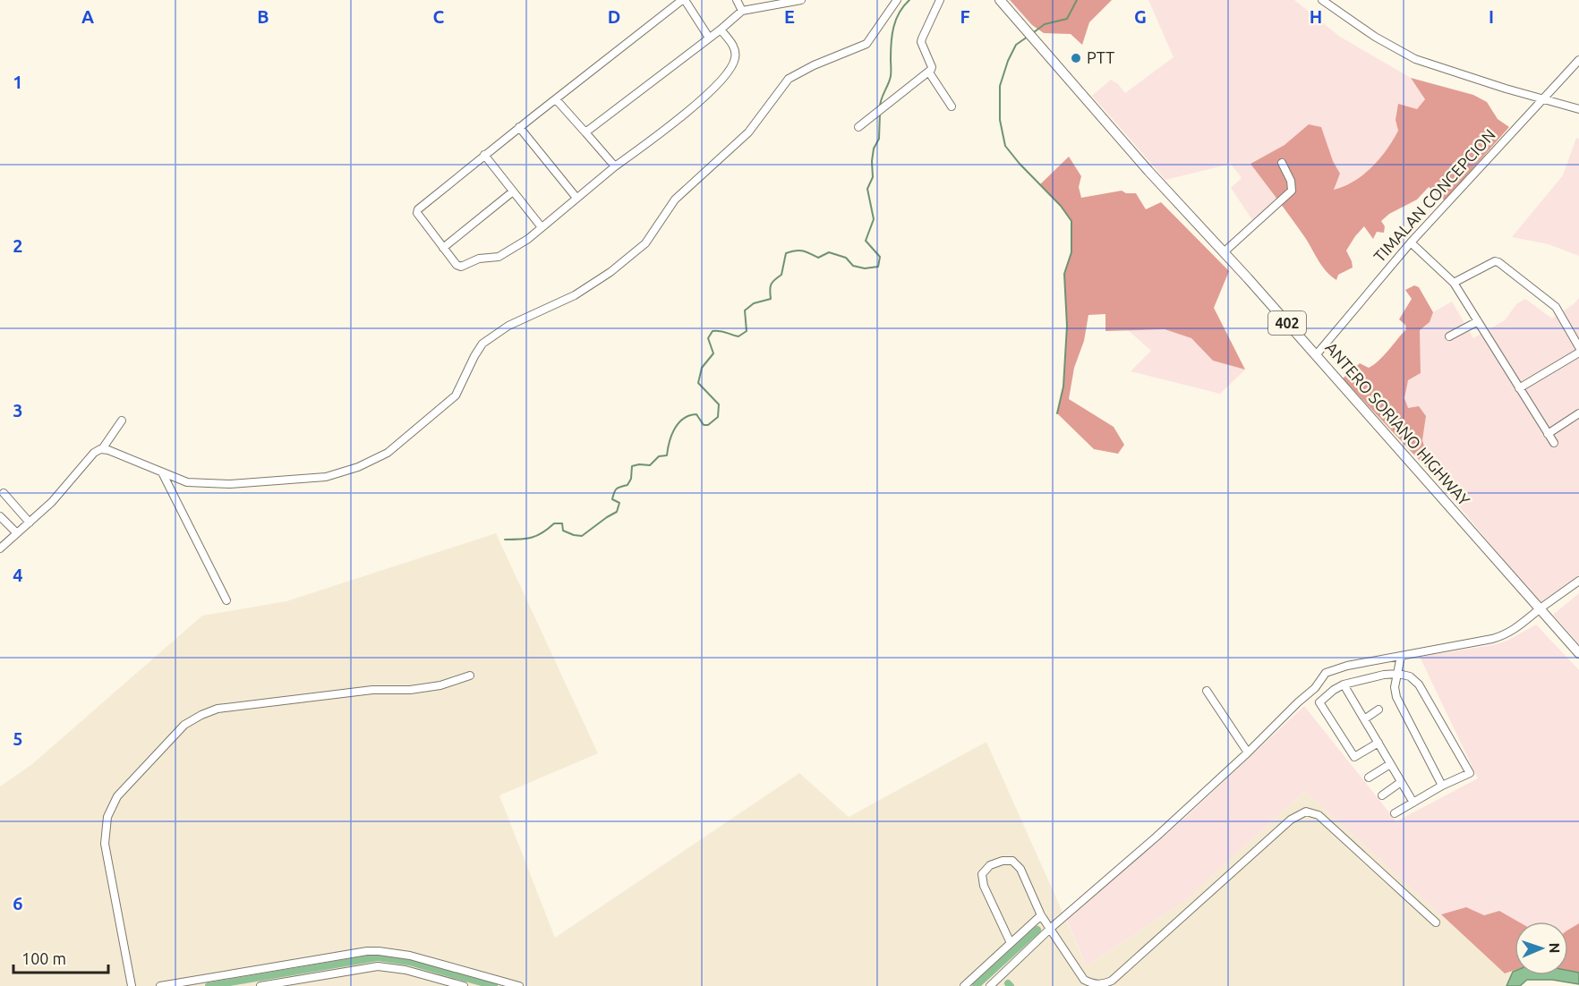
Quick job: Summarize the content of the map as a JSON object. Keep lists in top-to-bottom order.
{
  "streets": {
    "main road": ["402", "ANTERO SORIANO HIGHWAY"],
    "street": ["TIMALAN CONCEPCION"]
  },
  "crossings": [
    ["TIMALAN CONCEPCION", "ANTERO SORIANO HIGHWAY"]
  ],
  "places": ["PTT"],
  "scale_bar": "100 m",
  "north": "right",
  "grid": {
    "columns": [
      "A",
      "B",
      "C",
      "D",
      "E",
      "F",
      "G",
      "H",
      "I"
    ],
    "rows": [
      "1",
      "2",
      "3",
      "4",
      "5",
      "6"
    ]
  }
}
